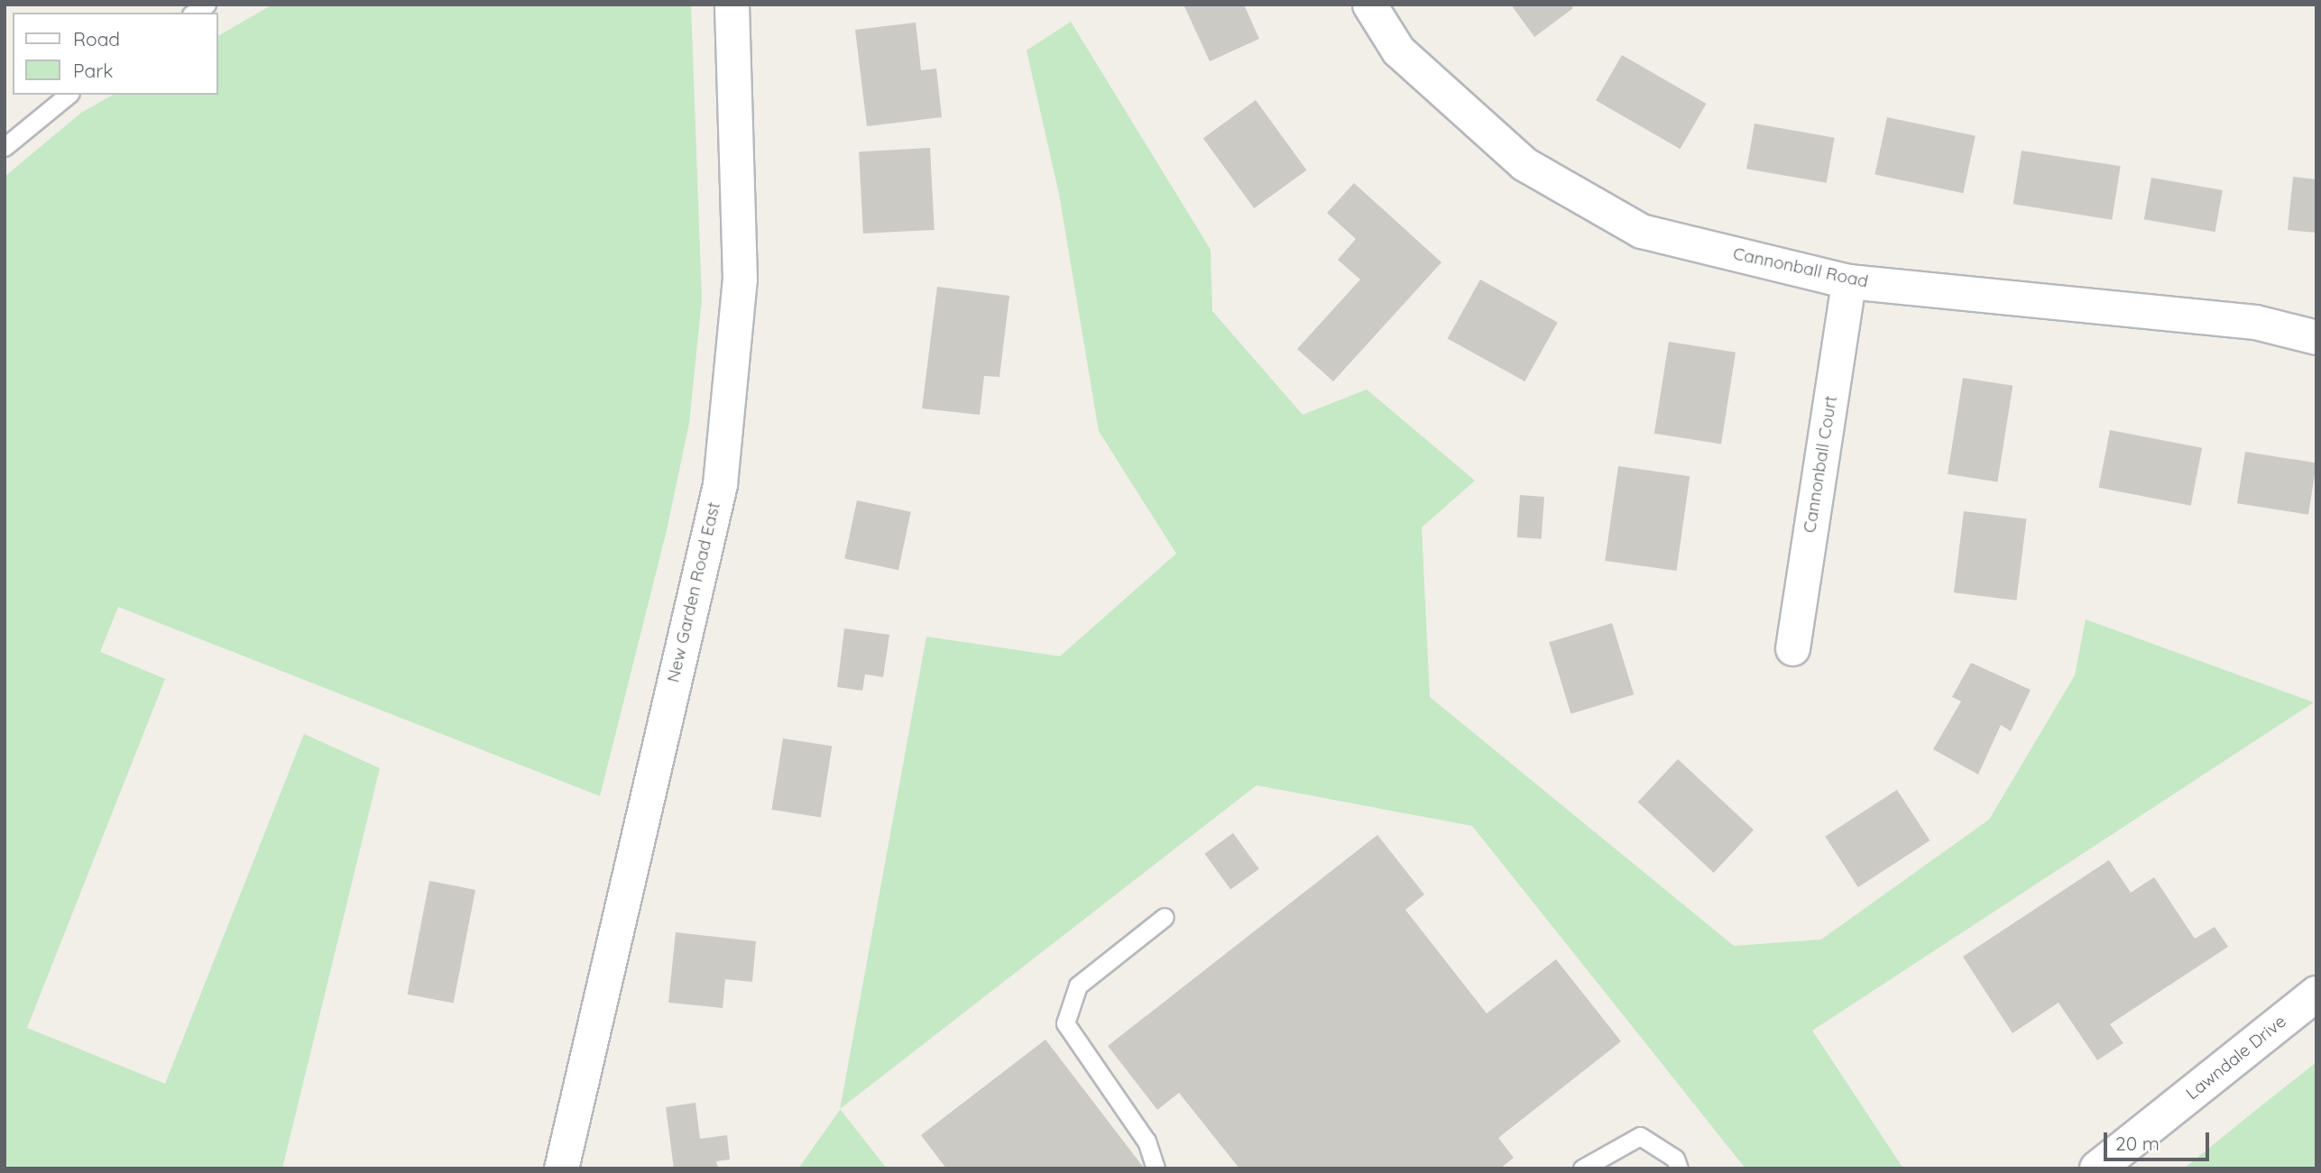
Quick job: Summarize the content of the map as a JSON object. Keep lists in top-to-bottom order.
{
  "streets": {
    "main road": ["Lawndale Drive"],
    "street": ["Cannonball Road", "Cannonball Court", "New Garden Road East"]
  },
  "crossings": [
    ["Cannonball Road", "Cannonball Court"]
  ],
  "legend": ["Road", "Park"],
  "scale_bar": "20 m"
}
